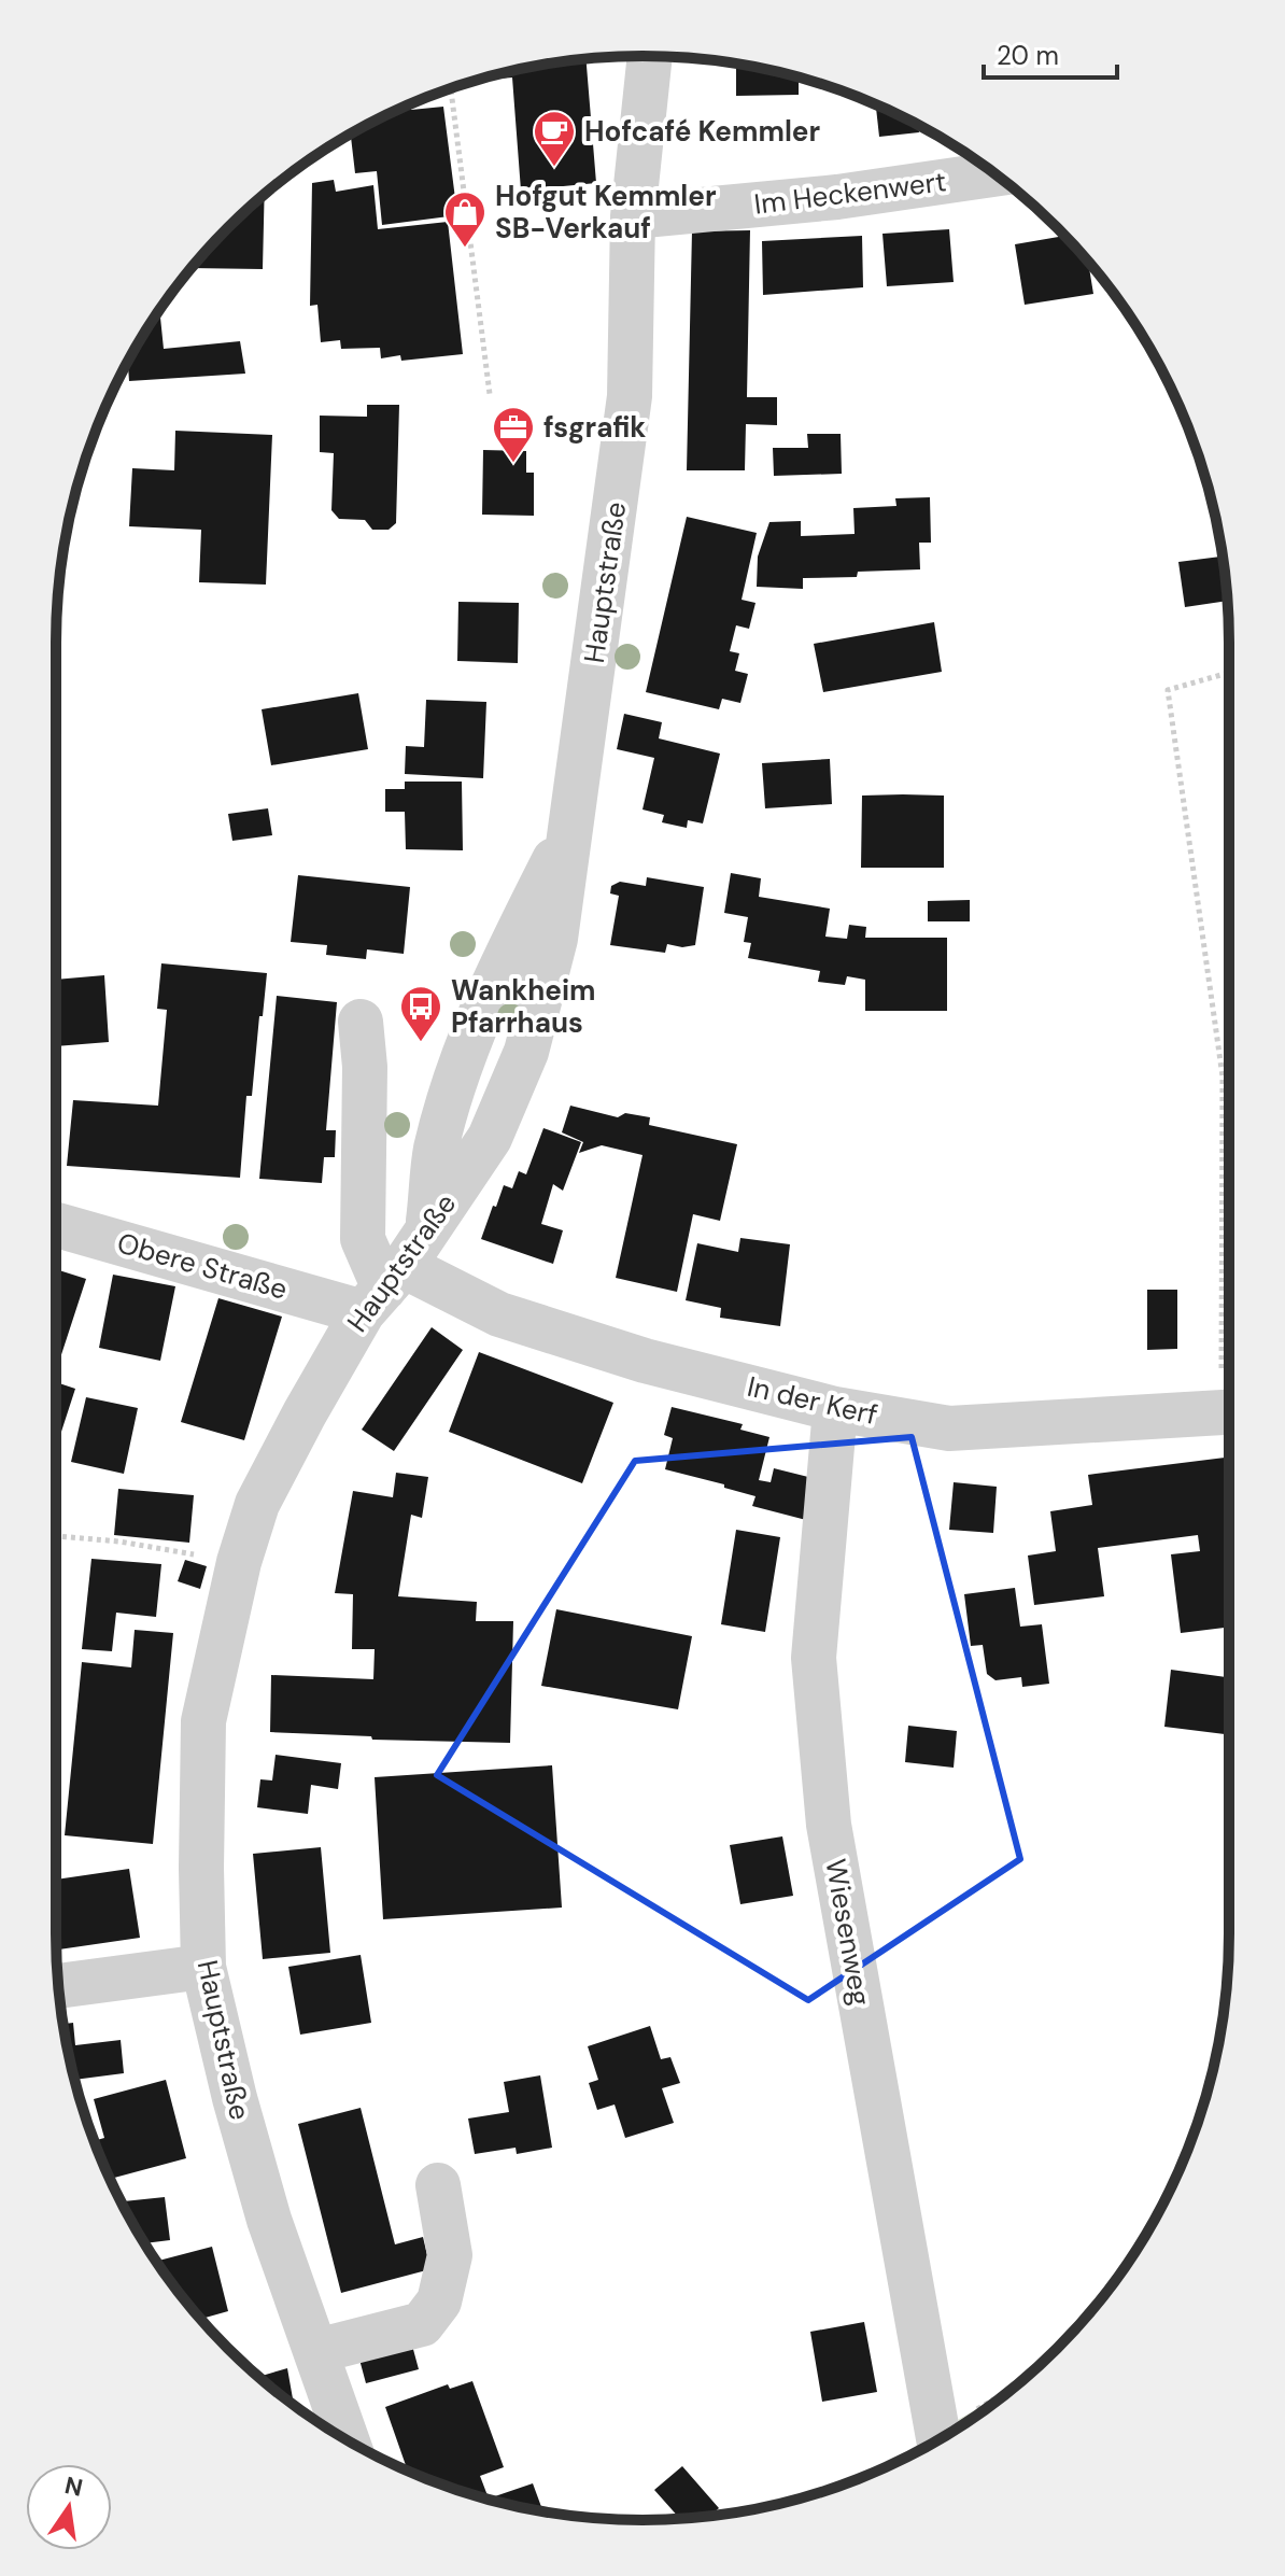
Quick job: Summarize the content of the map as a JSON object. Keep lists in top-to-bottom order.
{
  "streets": {
    "street": [
      "Im Heckenwert",
      "Hauptstraße",
      "Obere Straße",
      "In der Kerf",
      "Wiesenweg"
    ]
  },
  "crossings": [
    ["Im Heckenwert", "Hauptstraße"],
    ["Hauptstraße", "Obere Straße"],
    ["Hauptstraße", "In der Kerf"],
    ["Obere Straße", "In der Kerf"],
    ["In der Kerf", "Wiesenweg"]
  ],
  "places": {
    "cafe": ["Hofcafé Kemmler"],
    "shop": ["Hofgut Kemmler SB-Verkauf"],
    "office": ["fsgrafik"],
    "bus stop": ["Wankheim Pfarrhaus"]
  },
  "scale_bar": "20 m",
  "north": "top"
}
